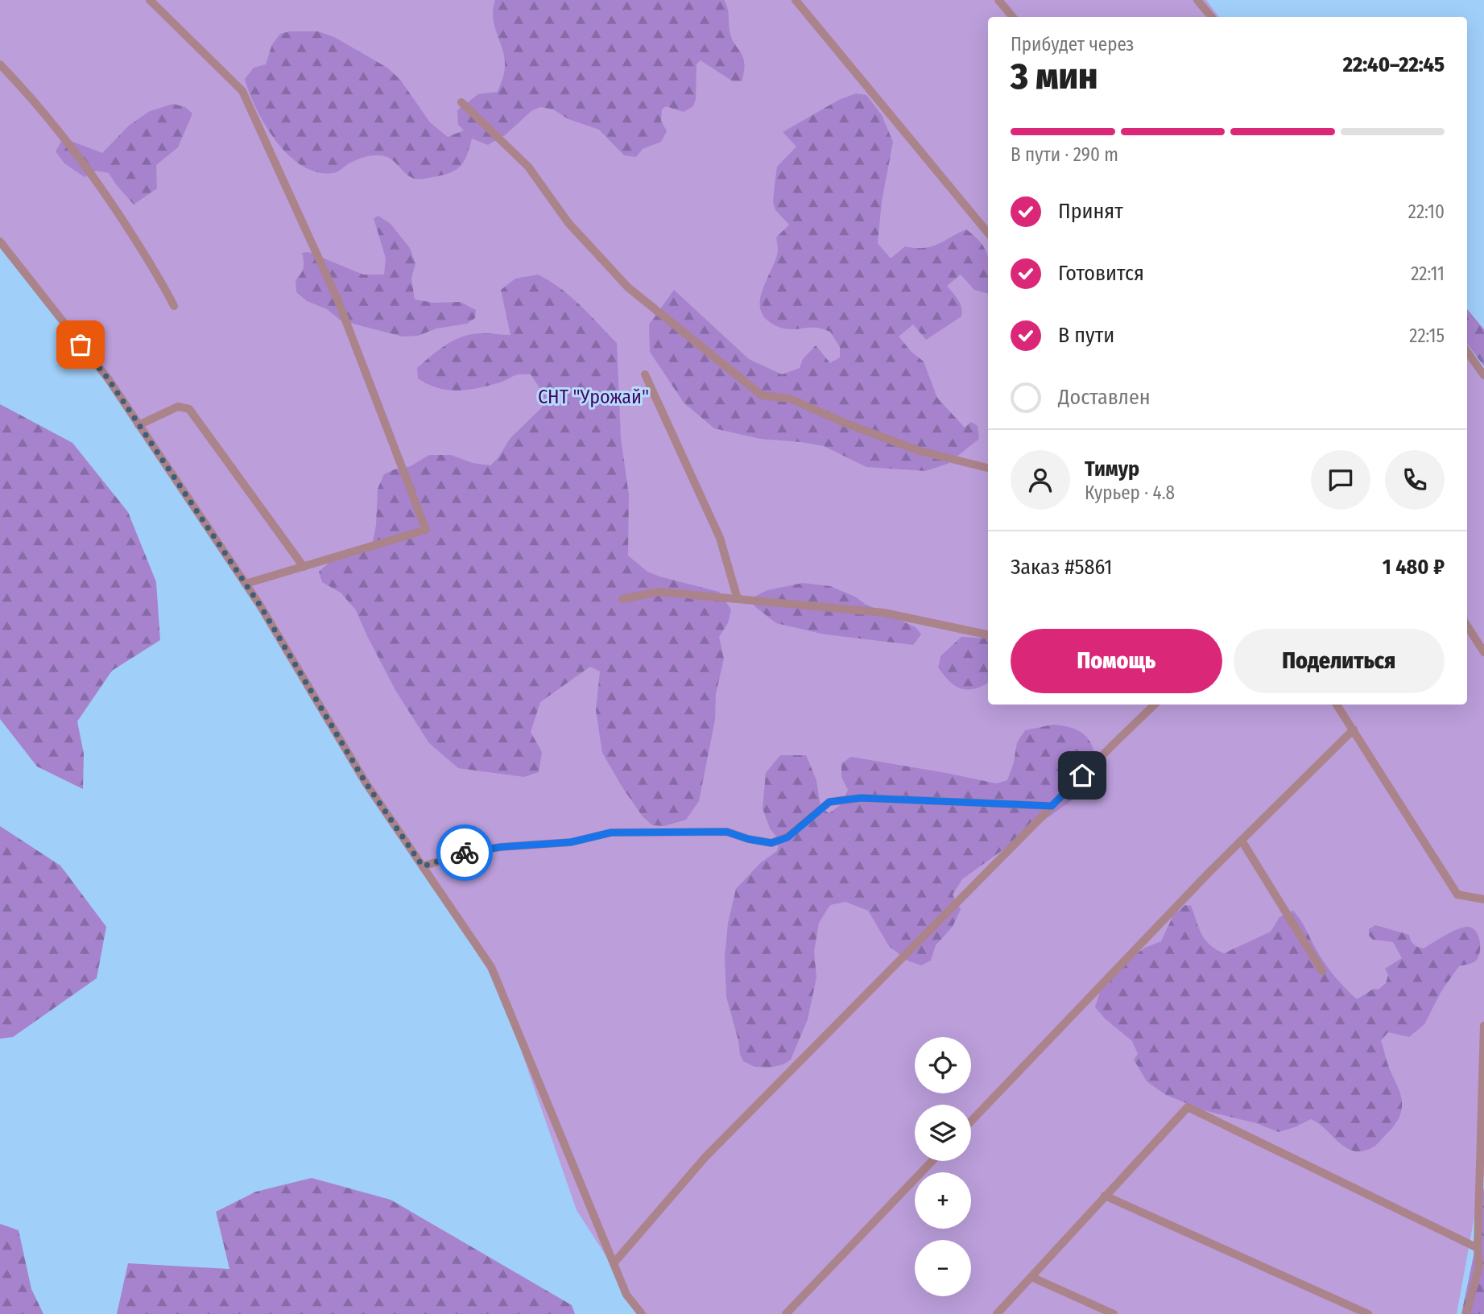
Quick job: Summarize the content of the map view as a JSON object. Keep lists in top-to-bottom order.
{
  "parks": ["СНТ \"Урожай\""],
  "page": {
    "heading": ["3 мин", "Прибудет через", "22:40–22:45"],
    "panel": [
      "Тимур",
      "Курьер · 4.8",
      "Заказ #5861",
      "1 480 ₽"
    ],
    "bar": "В пути · 290 m",
    "list": [
      ["Принят", "22:10"],
      ["Готовится", "22:11"],
      ["В пути", "22:15"],
      "Доставлен"
    ],
    "buttons": ["Помощь", "Поделиться"],
    "map_buttons": ["+", "−"]
  }
}
